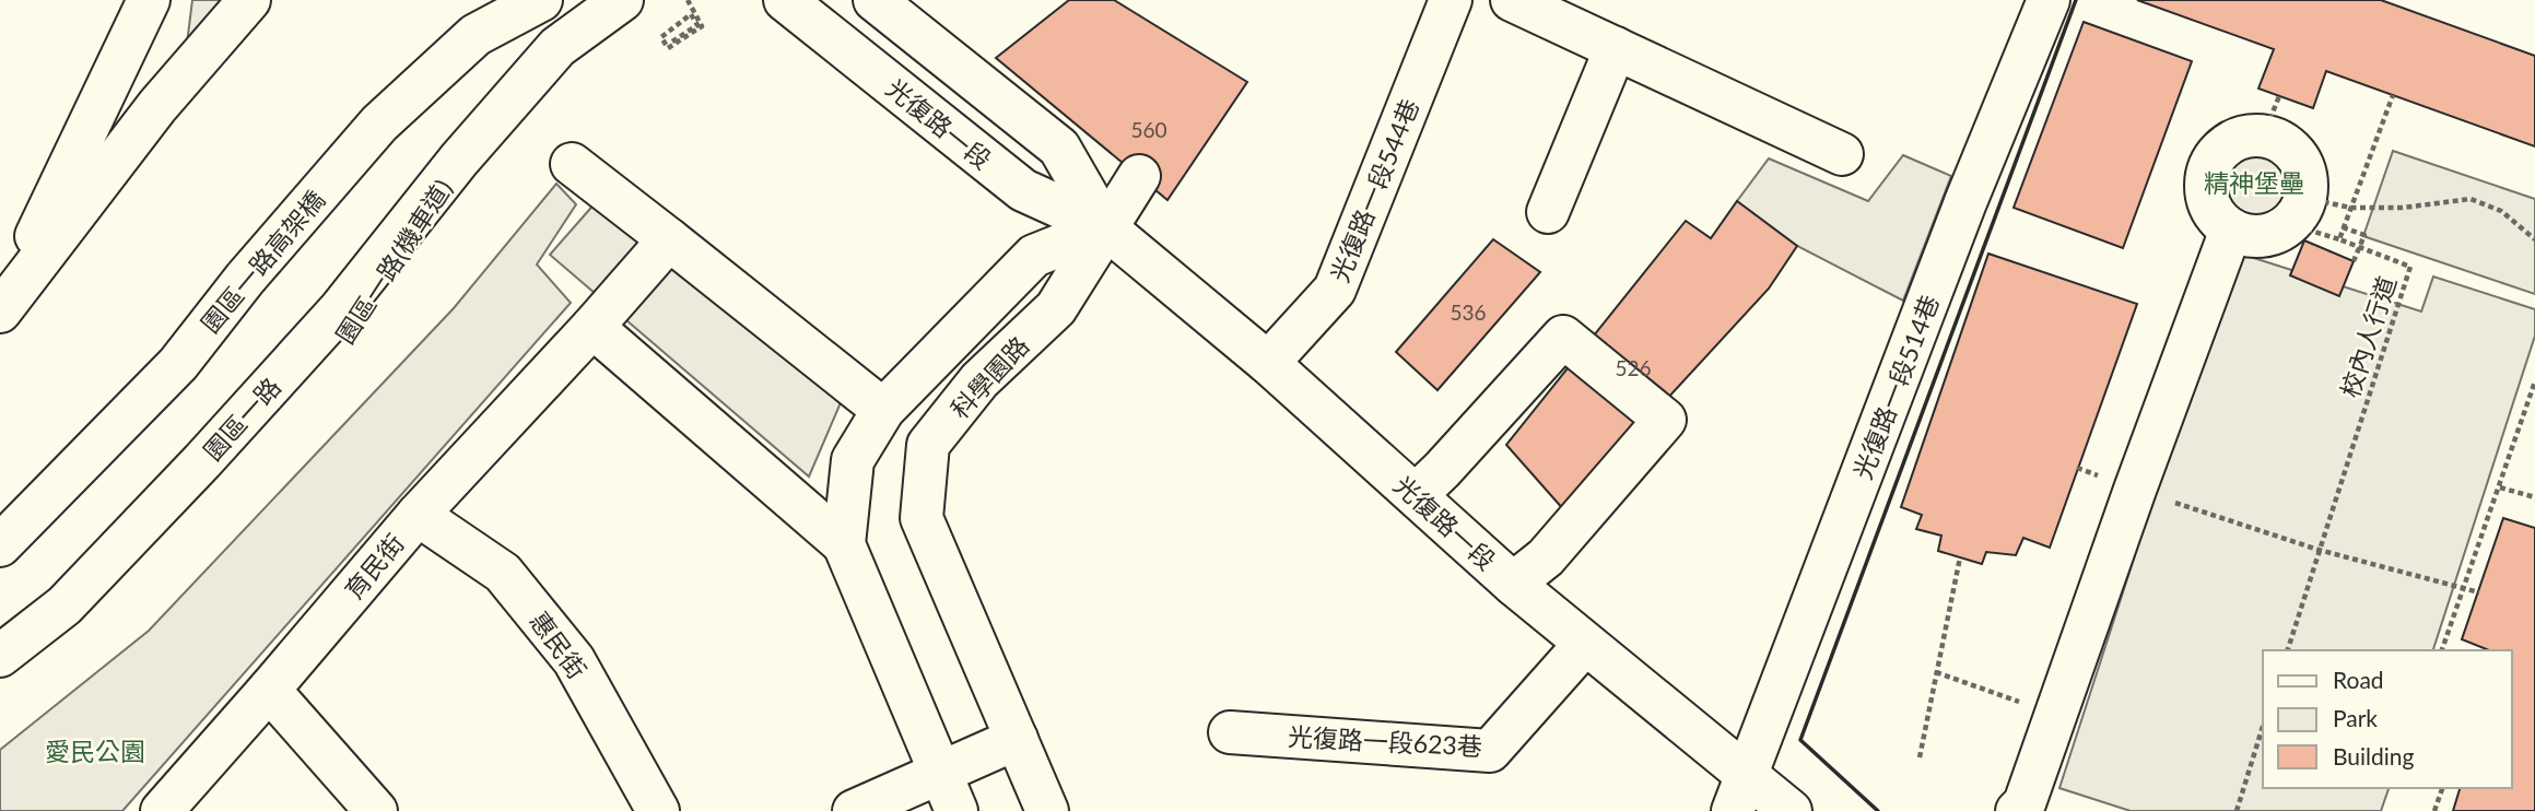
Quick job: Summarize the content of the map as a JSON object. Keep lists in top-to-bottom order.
{
  "streets": {
    "street": [
      "光復路一段",
      "光復路一段544巷",
      "園區一路高架橋",
      "園區一路(機車道)",
      "科學園路",
      "光復路一段514巷",
      "園區一路",
      "育民街",
      "惠民街",
      "光復路一段623巷"
    ],
    "path": ["校內人行道"]
  },
  "crossings": [
    ["光復路一段", "光復路一段544巷"],
    ["光復路一段", "科學園路"],
    ["光復路一段", "光復路一段514巷"],
    ["光復路一段", "光復路一段623巷"],
    ["園區一路(機車道)", "園區一路"],
    ["科學園路", "育民街"],
    ["育民街", "惠民街"]
  ],
  "parks": ["精神堡壘", "愛民公園"],
  "house_numbers": ["560", "536", "526"],
  "legend": ["Road", "Park", "Building"]
}
